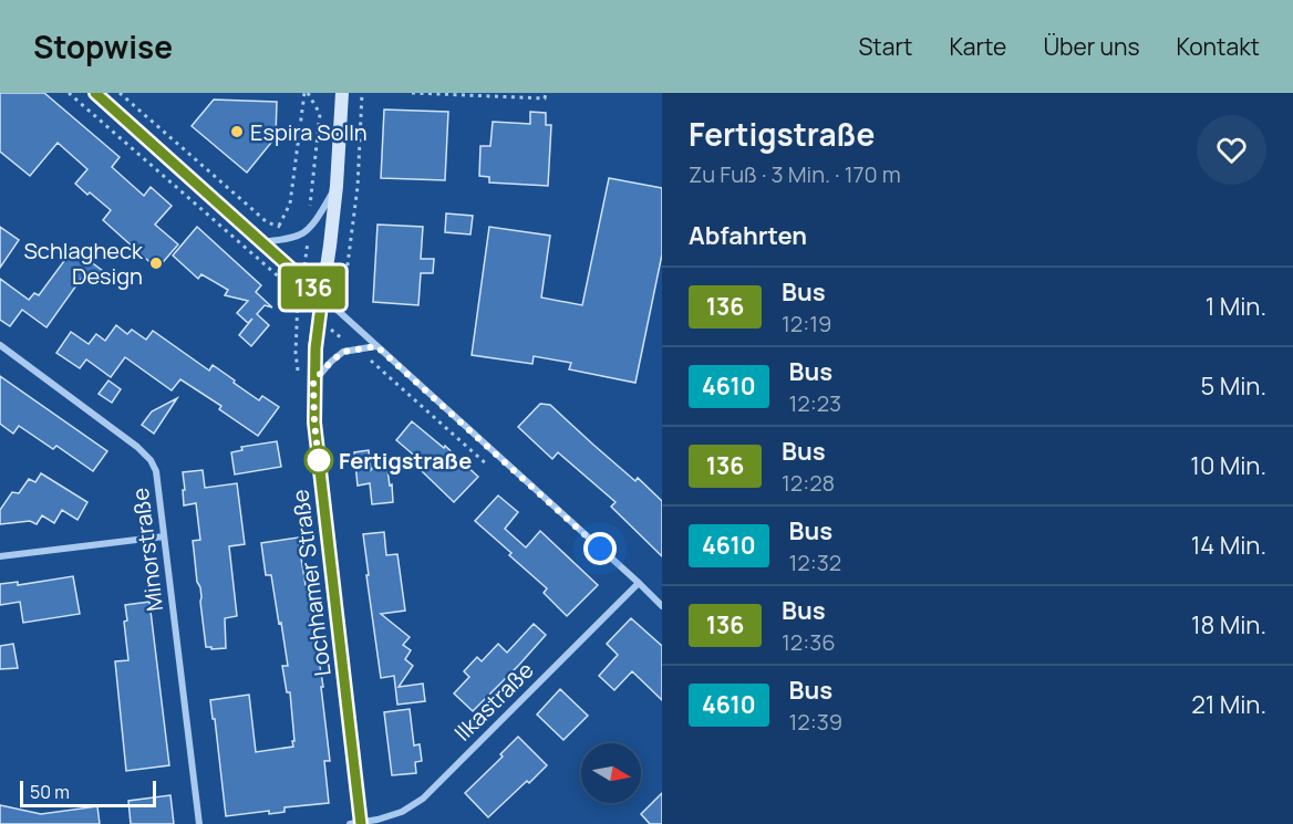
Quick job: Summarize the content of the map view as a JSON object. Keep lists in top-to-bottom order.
{
  "streets": {
    "main road": ["Lochhamer Straße"],
    "street": ["Minorstraße", "Ilkastraße"]
  },
  "crossings": [
    ["Lochhamer Straße", "Ilkastraße"]
  ],
  "places": ["Espira Solln", "Schlagheck Design", "Fertigstraße"],
  "lines": ["bus line 136"],
  "scale_bar": "50 m",
  "north": "right",
  "page": {
    "header": "Stopwise",
    "nav": [
      "Start",
      "Karte",
      "Über uns",
      "Kontakt"
    ],
    "on_map": "136",
    "heading": [
      ["Fertigstraße", "Zu Fuß · 3 Min. · 170 m"],
      "Abfahrten"
    ],
    "list": [
      {
        "mark": "136",
        "name": "Bus",
        "note": "12:19",
        "value": "1 Min."
      },
      {
        "mark": "4610",
        "name": "Bus",
        "note": "12:23",
        "value": "5 Min."
      },
      {
        "mark": "136",
        "name": "Bus",
        "note": "12:28",
        "value": "10 Min."
      },
      {
        "mark": "4610",
        "name": "Bus",
        "note": "12:32",
        "value": "14 Min."
      },
      {
        "mark": "136",
        "name": "Bus",
        "note": "12:36",
        "value": "18 Min."
      },
      {
        "mark": "4610",
        "name": "Bus",
        "note": "12:39",
        "value": "21 Min."
      }
    ],
    "scale": "50 m"
  }
}
